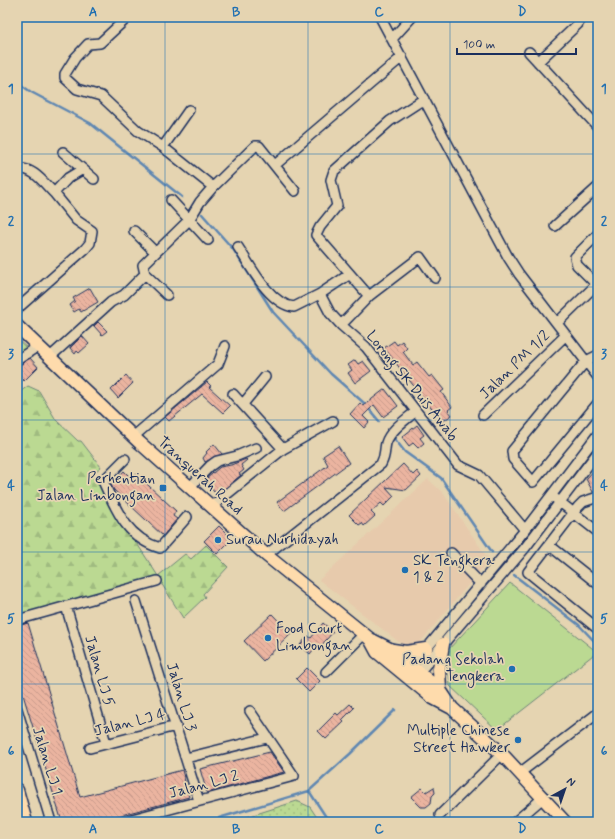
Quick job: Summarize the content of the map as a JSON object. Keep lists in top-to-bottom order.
{
  "streets": {
    "main road": ["Tranquerah Road"],
    "street": [
      "Jalan PM 1/2",
      "Lorong SK Duis Awab",
      "Jalan LJ 5",
      "Jalan LJ 3",
      "Jalan LJ 4",
      "Jalan LJ 1",
      "Jalan LJ 2"
    ]
  },
  "crossings": [
    ["Jalan LJ 5", "Jalan LJ 4"],
    ["Jalan LJ 3", "Jalan LJ 4"],
    ["Jalan LJ 3", "Jalan LJ 2"]
  ],
  "places": {
    "transit": ["Perhentian Jalan Limbongan"],
    "other": [
      "Surau Nurhidayah",
      "SK Tengkera 1 & 2",
      "Food Court Limbongan",
      "Padang Sekolah Tengkera",
      "Multiple Chinese Street Hawker"
    ]
  },
  "scale_bar": "100 m",
  "north": "top right",
  "grid": {
    "columns": [
      "A",
      "B",
      "C",
      "D"
    ],
    "rows": [
      "1",
      "2",
      "3",
      "4",
      "5",
      "6"
    ]
  }
}
